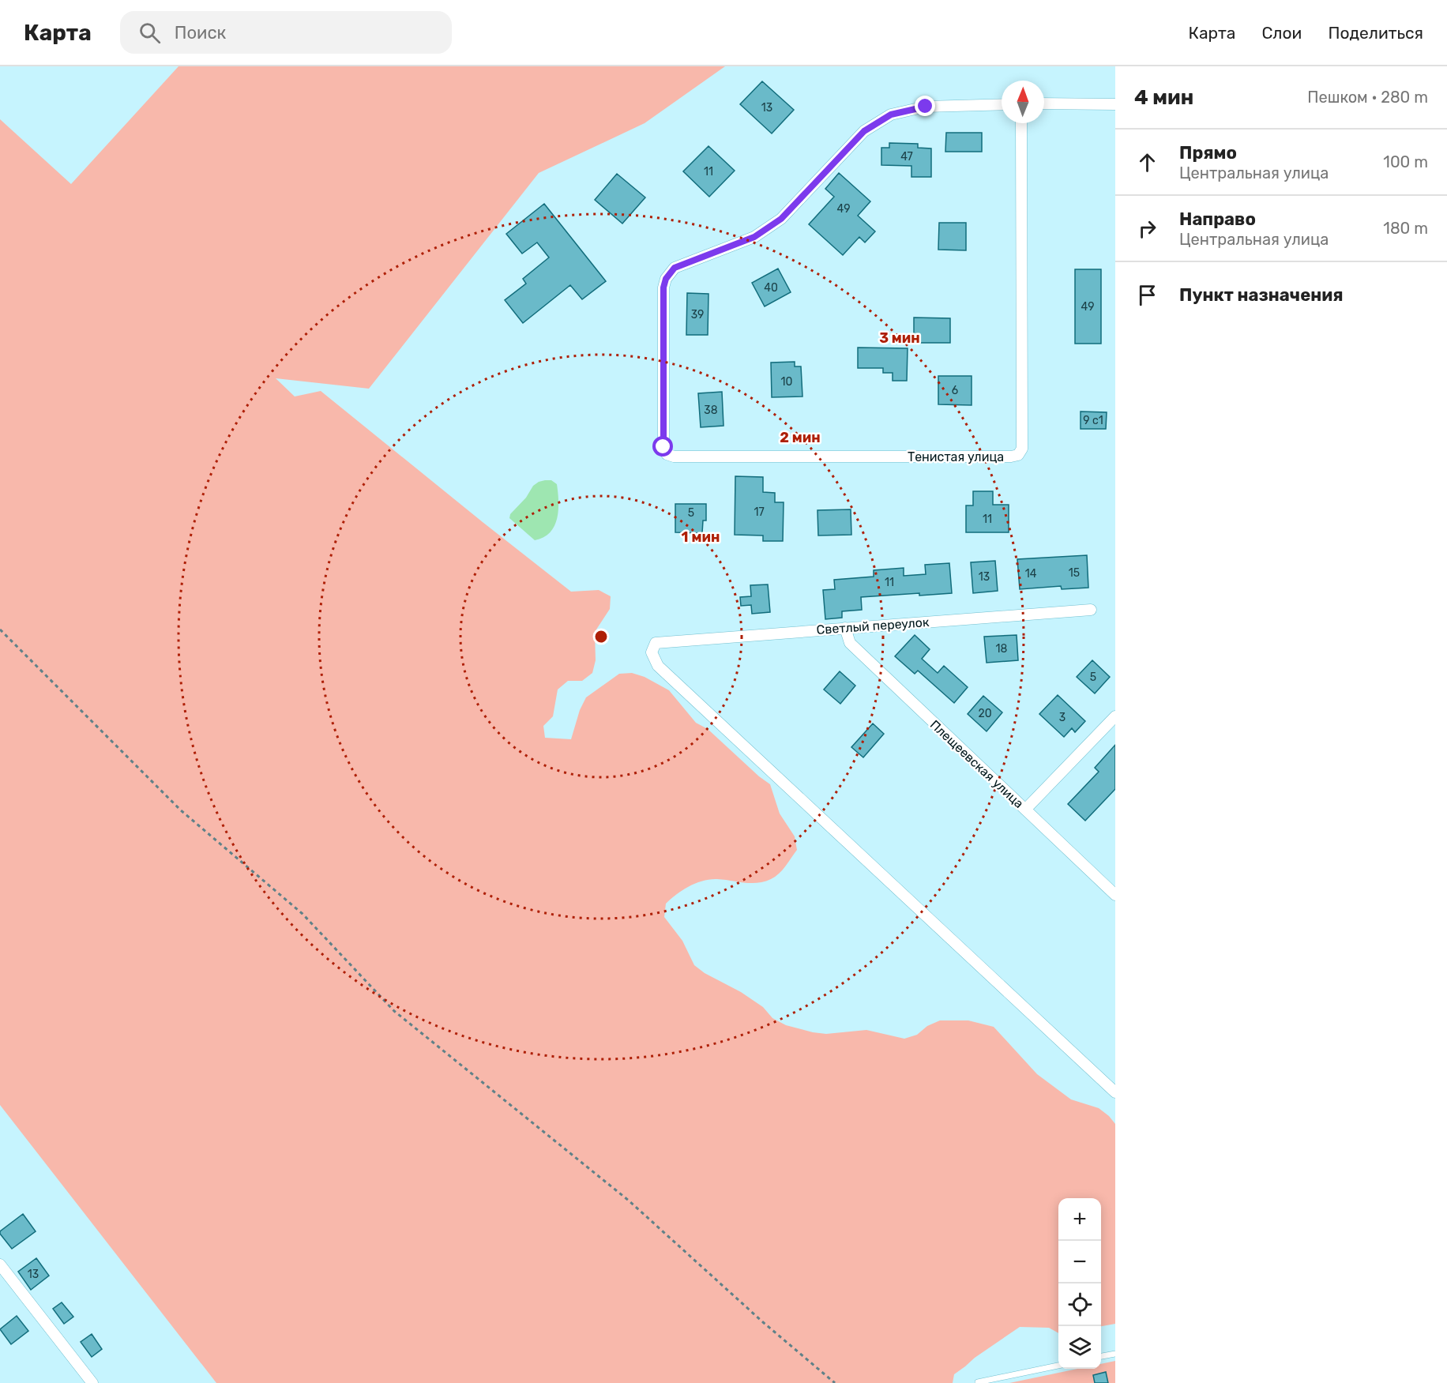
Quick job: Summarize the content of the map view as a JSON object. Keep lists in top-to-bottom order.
{
  "streets": {
    "street": ["Тенистая улица", "Светлый переулок", "Плещеевская улица"]
  },
  "crossings": [
    ["Светлый переулок", "Плещеевская улица"]
  ],
  "house_numbers": [
    "13",
    "47",
    "11",
    "49",
    "40",
    "49",
    "39",
    "10",
    "6",
    "38",
    "9 с1",
    "17",
    "5",
    "11",
    "15",
    "14",
    "13",
    "11",
    "18",
    "5",
    "20",
    "3",
    "13"
  ],
  "north": "top",
  "page": {
    "header": "Карта",
    "search": "Поиск",
    "nav": ["Карта", "Слои", "Поделиться"],
    "heading": ["4 мин", "Пешком · 280 m"],
    "list": [
      ["Прямо", "Центральная улица", "100 m"],
      ["Направо", "Центральная улица", "180 m"],
      "Пункт назначения"
    ],
    "map_buttons": ["+", "−"]
  },
  "rings": ["3 мин", "2 мин", "1 мин"]
}
